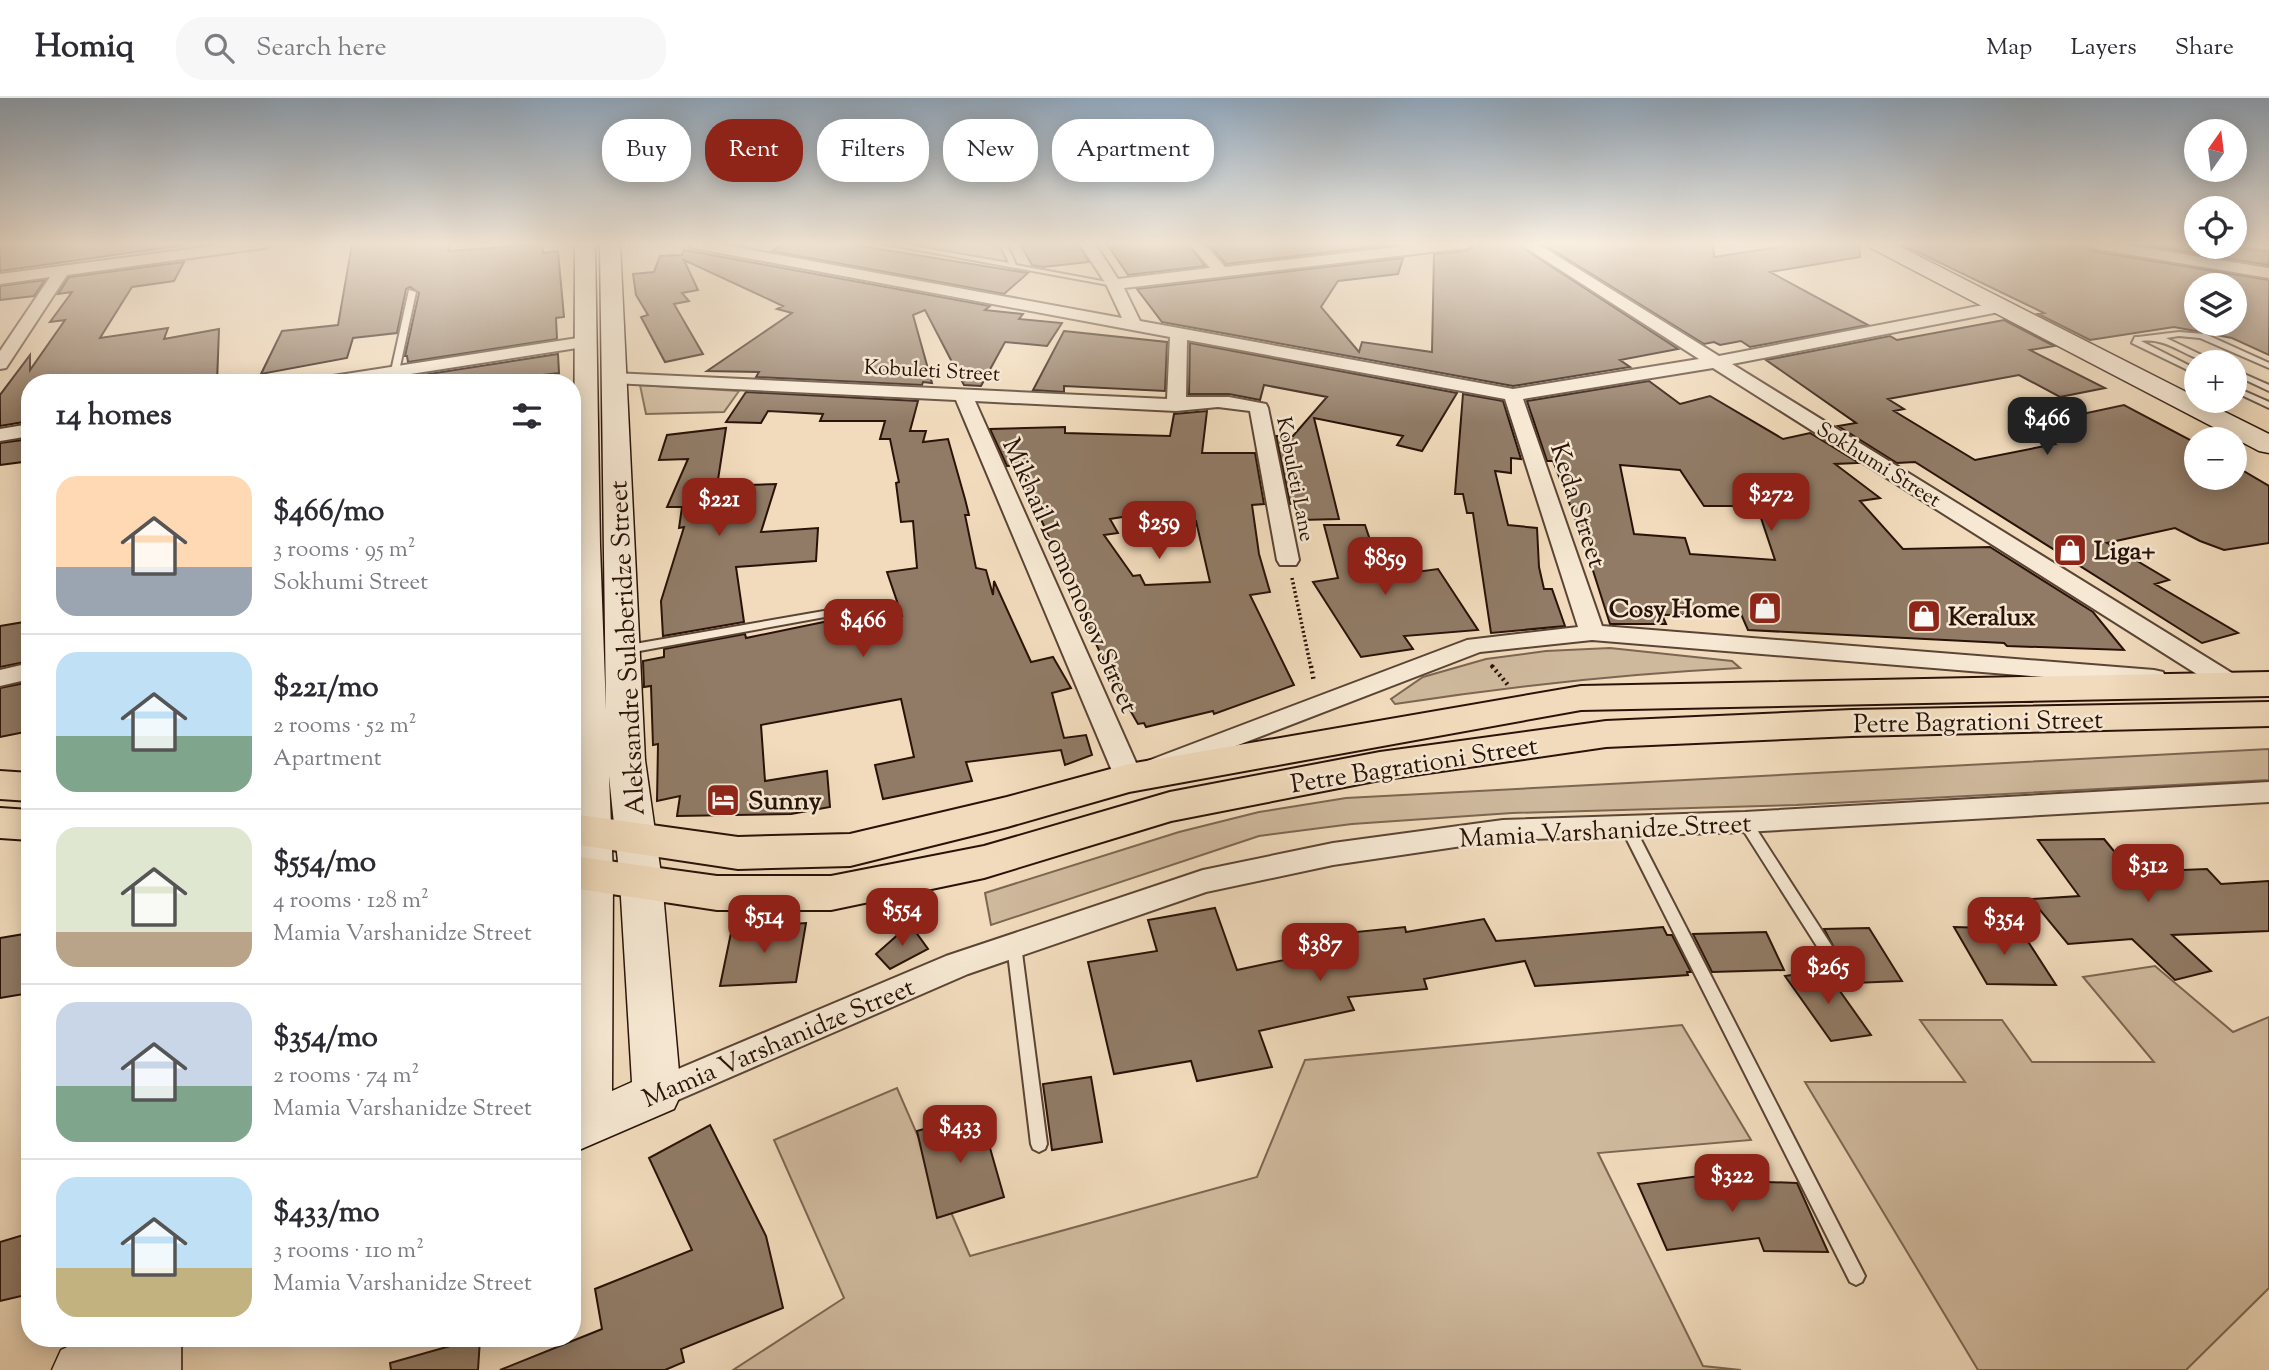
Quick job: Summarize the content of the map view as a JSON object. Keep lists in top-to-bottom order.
{
  "streets": {
    "main road": ["Petre Bagrationi Street"],
    "street": [
      "Kobuleti Street",
      "Sokhumi Street",
      "Kobuleti Lane",
      "Keda Street",
      "Mikhail Lomonosov Street",
      "Aleksandre Sulaberidze Street",
      "Mamia Varshanidze Street"
    ]
  },
  "crossings": [
    ["Kobuleti Street", "Kobuleti Lane"],
    ["Kobuleti Street", "Mikhail Lomonosov Street"],
    ["Kobuleti Street", "Aleksandre Sulaberidze Street"],
    ["Sokhumi Street", "Petre Bagrationi Street"],
    ["Keda Street", "Petre Bagrationi Street"],
    ["Mikhail Lomonosov Street", "Petre Bagrationi Street"],
    ["Aleksandre Sulaberidze Street", "Petre Bagrationi Street"],
    ["Aleksandre Sulaberidze Street", "Mamia Varshanidze Street"]
  ],
  "places": {
    "shop": ["Liga+", "Cosy Home", "Keralux"],
    "hotel": ["Sunny"]
  },
  "north": "top",
  "page": {
    "header": "Homiq",
    "search": "Search here",
    "nav": ["Map", "Layers", "Share"],
    "map_buttons": ["+", "−"],
    "chip": [
      "Buy",
      "Rent",
      "Filters",
      "New",
      "Apartment"
    ],
    "heading": "14 homes",
    "price": [
      "$466",
      "$272",
      "$221",
      "$259",
      "$859",
      "$466",
      "$312",
      "$554",
      "$514",
      "$354",
      "$387",
      "$265",
      "$433",
      "$322"
    ],
    "list": [
      {
        "name": "$466/mo",
        "note": "3 rooms · 95 m² · Sokhumi Street"
      },
      {
        "name": "$221/mo",
        "note": "2 rooms · 52 m² · Apartment"
      },
      {
        "name": "$554/mo",
        "note": "4 rooms · 128 m² · Mamia Varshanidze Street"
      },
      {
        "name": "$354/mo",
        "note": "2 rooms · 74 m² · Mamia Varshanidze Street"
      },
      {
        "name": "$433/mo",
        "note": "3 rooms · 110 m² · Mamia Varshanidze Street"
      }
    ]
  }
}
